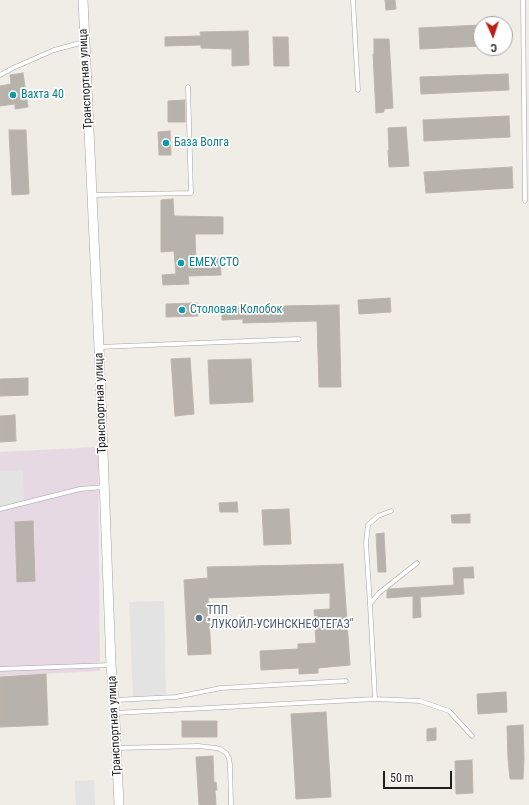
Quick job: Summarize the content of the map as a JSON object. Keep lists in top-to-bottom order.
{
  "streets": {
    "street": ["Транспортная улица"]
  },
  "places": [
    "Вахта 40",
    "База Волга",
    "EMEX СТО",
    "Столовая Колобок",
    "ТПП \"ЛУКОЙЛ-УСИНСКНЕФТЕГАЗ\""
  ],
  "scale_bar": "50 m",
  "north": "bottom"
}
